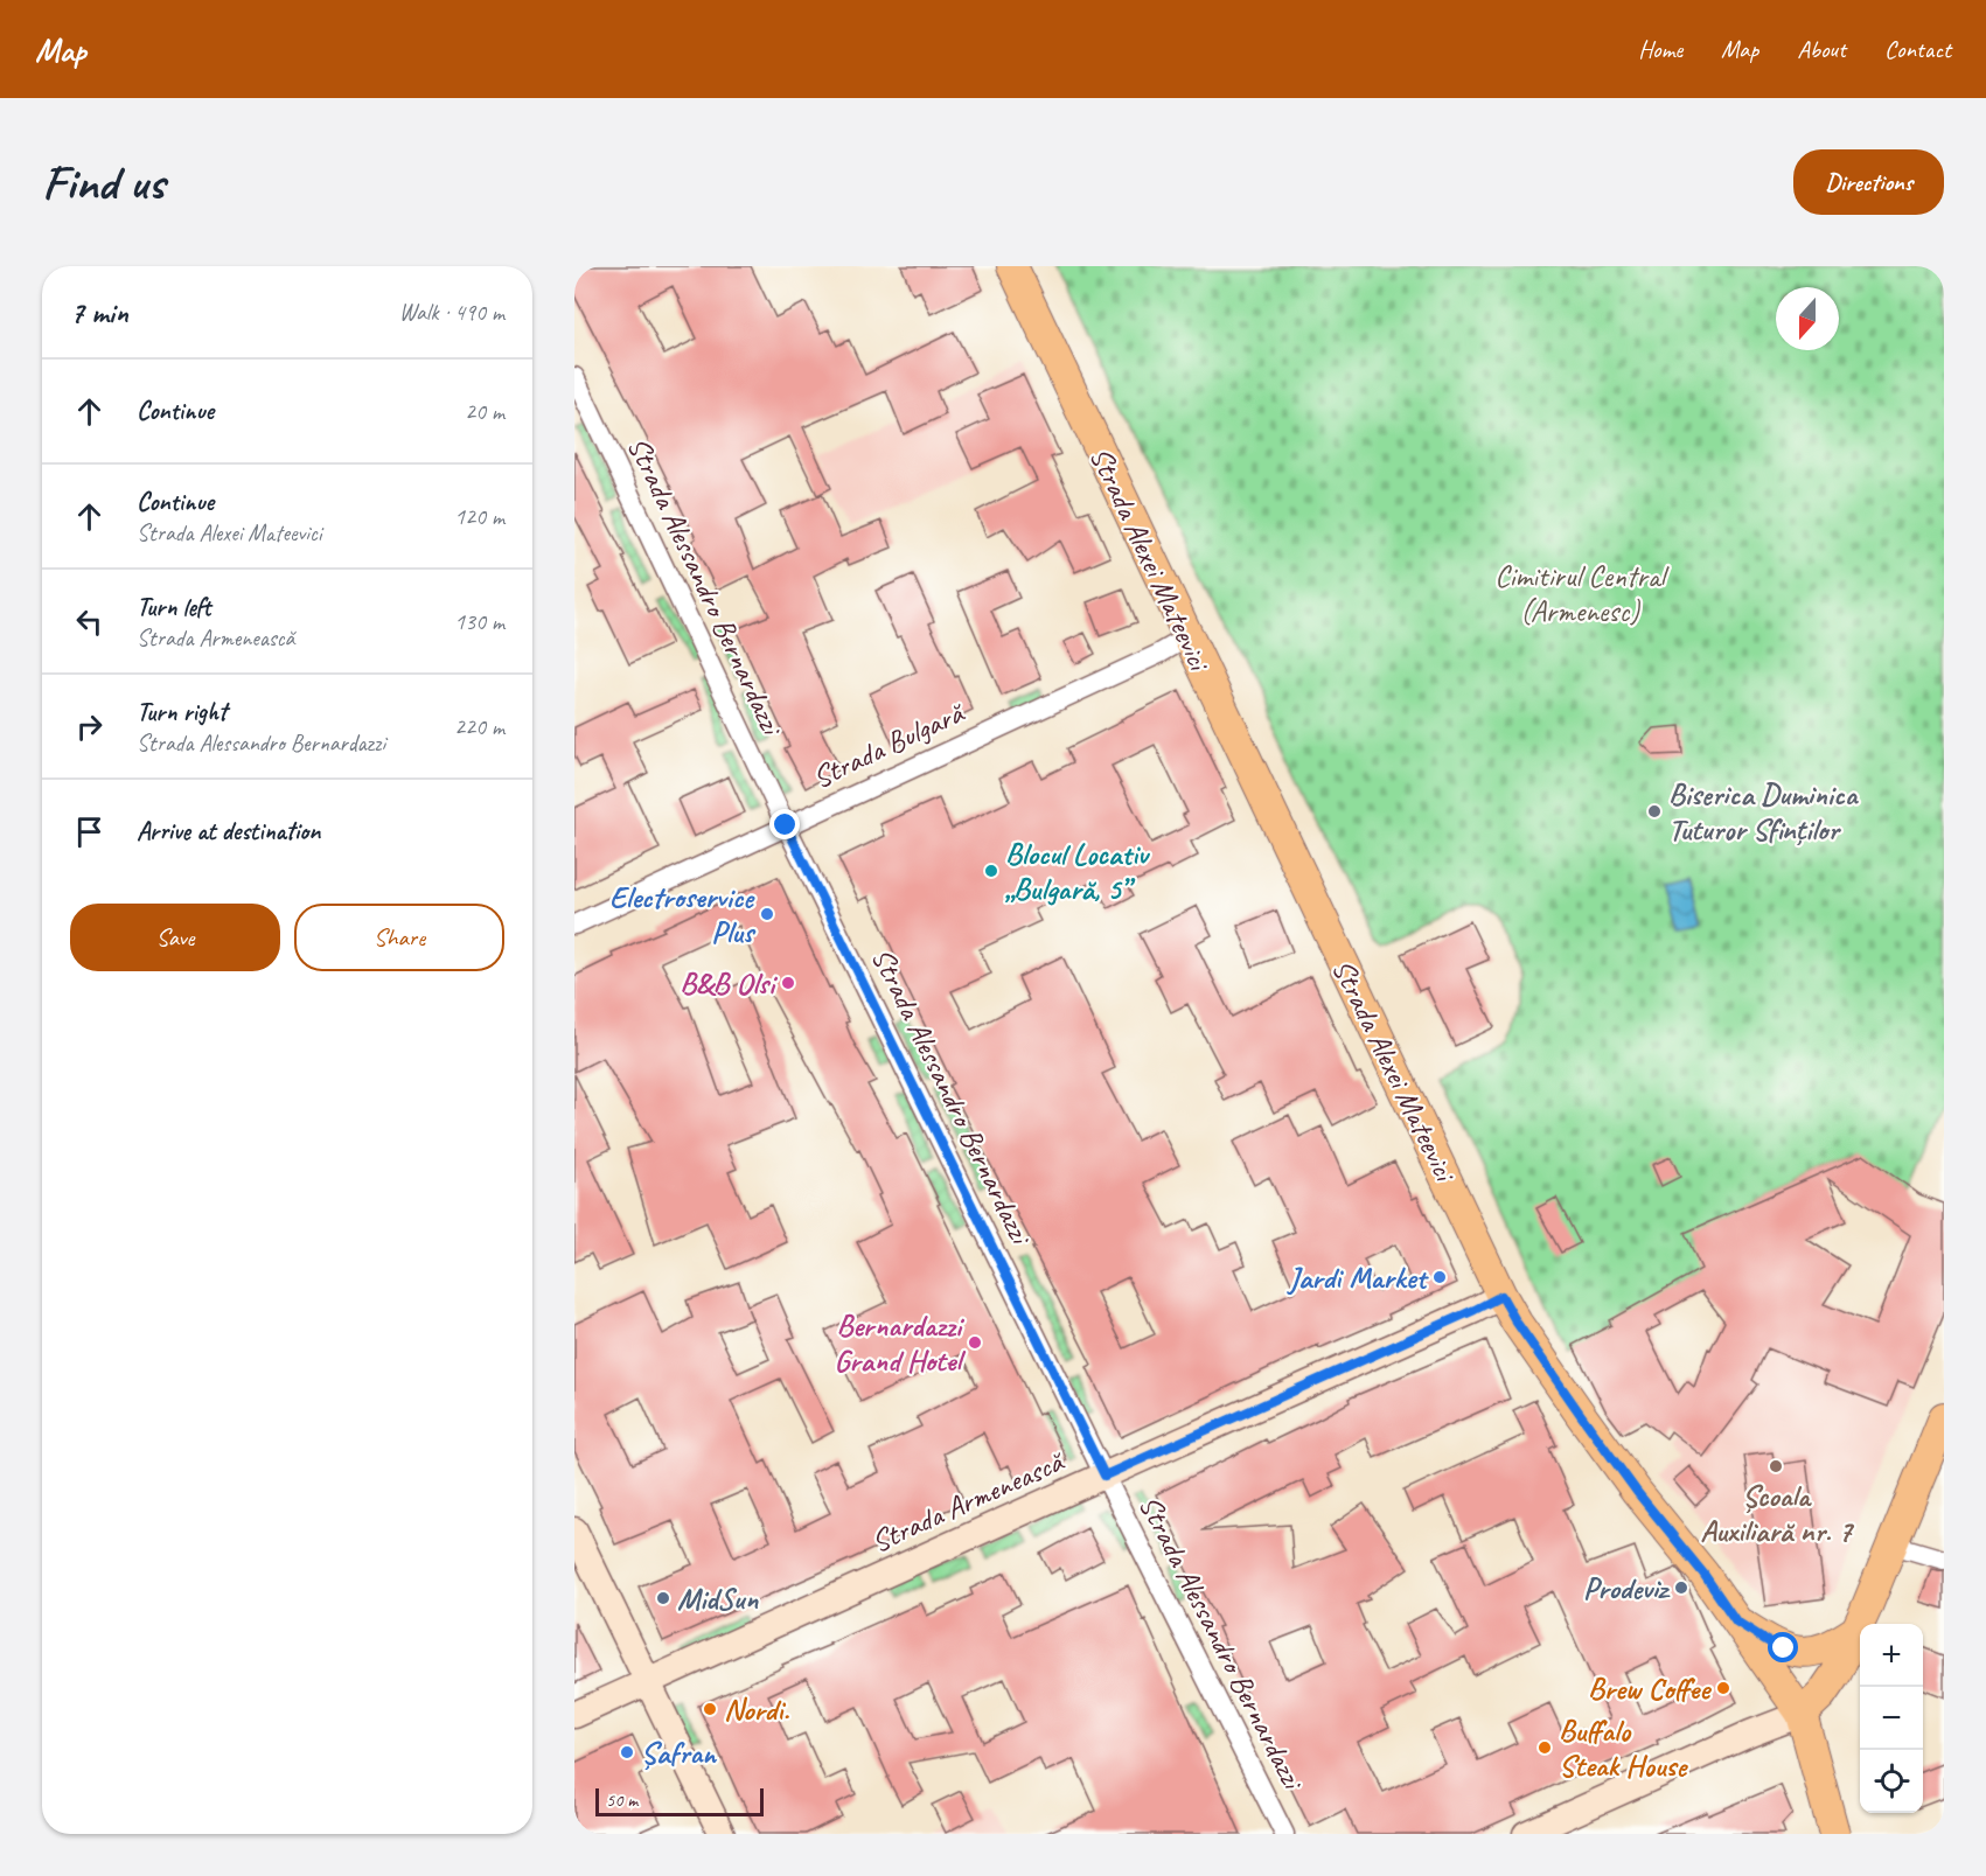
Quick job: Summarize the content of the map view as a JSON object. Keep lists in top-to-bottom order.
{
  "streets": {
    "main road": ["Strada Alexei Mateevici", "Strada Armenească"],
    "street": ["Strada Alessandro Bernardazzi", "Strada Bulgară"]
  },
  "crossings": [
    ["Strada Alexei Mateevici", "Strada Bulgară"],
    ["Strada Alexei Mateevici", "Strada Armenească"],
    ["Strada Alessandro Bernardazzi", "Strada Bulgară"],
    ["Strada Alessandro Bernardazzi", "Strada Armenească"]
  ],
  "parks": ["Cimitirul Central (Armenesc)"],
  "places": [
    "Biserica Duminica Tuturor Sfinților",
    "Blocul Locativ „Bulgară, 5”",
    "Electroservice Plus",
    "B&B Olsi",
    "Jardi Market",
    "Bernardazzi Grand Hotel",
    "Școala Auxiliară nr. 7",
    "Prodeviz",
    "MidSun",
    "Brew Coffee",
    "Nordi.",
    "Buffalo Steak House",
    "Șafran"
  ],
  "scale_bar": "50 m",
  "north": "bottom",
  "page": {
    "header": "Map",
    "nav": [
      "Home",
      "Map",
      "About",
      "Contact"
    ],
    "buttons": [
      "Directions",
      ["Save", "Share"]
    ],
    "title": "Find us",
    "heading": ["7 min", "Walk · 490 m"],
    "list": [
      ["Continue", "20 m"],
      ["Continue", "Strada Alexei Mateevici", "120 m"],
      ["Turn left", "Strada Armenească", "130 m"],
      ["Turn right", "Strada Alessandro Bernardazzi", "220 m"],
      "Arrive at destination"
    ],
    "map_buttons": ["+", "−"],
    "scale": "50 m"
  }
}
